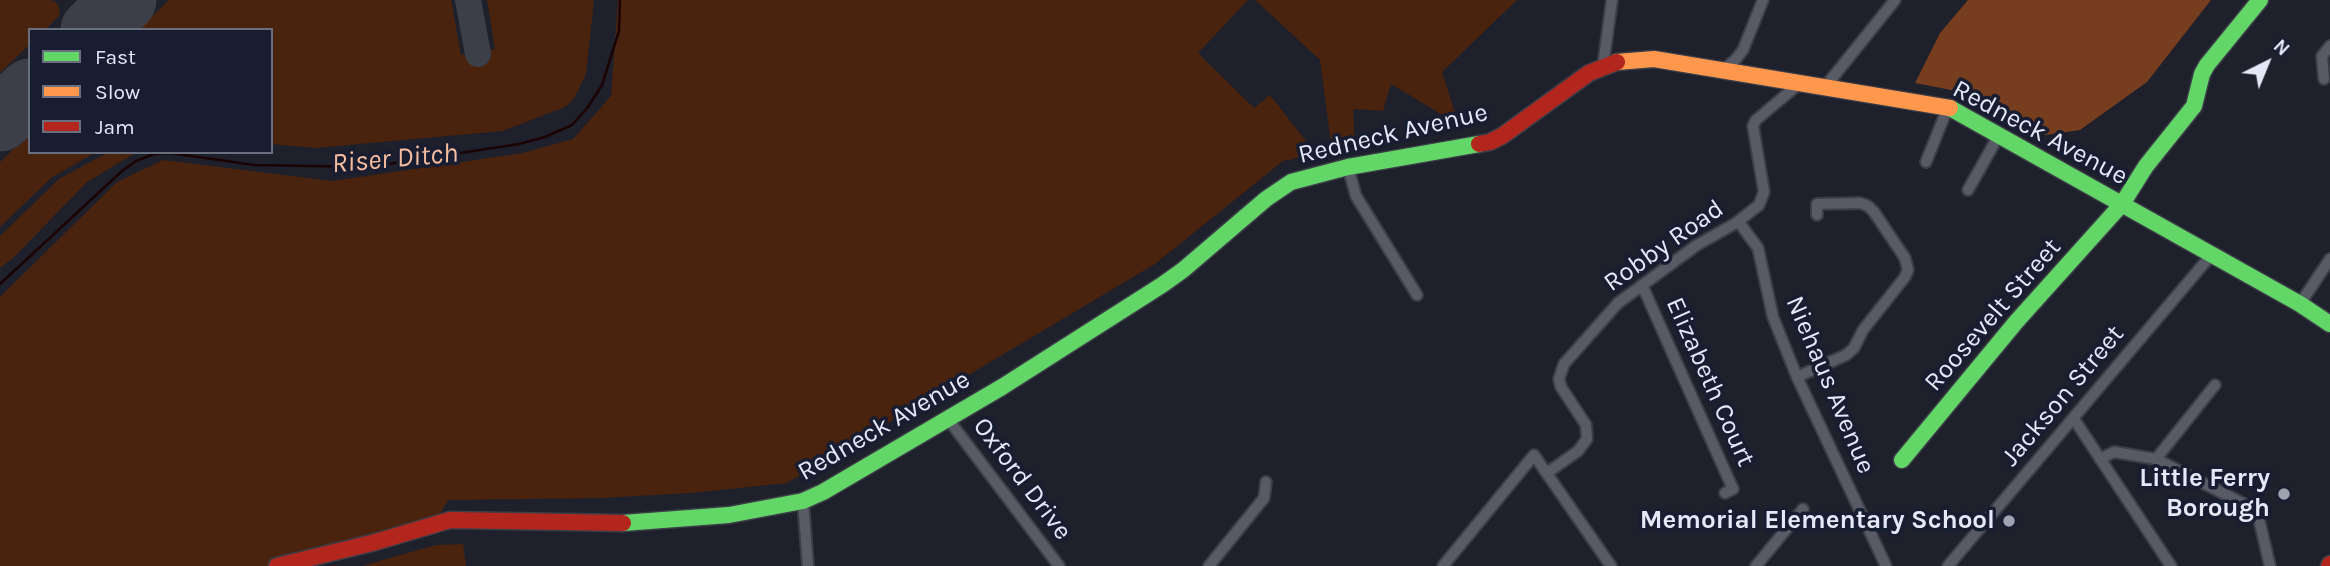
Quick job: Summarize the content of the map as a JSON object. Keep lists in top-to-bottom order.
{
  "streets": {
    "street": [
      "Redneck Avenue",
      "Robby Road",
      "Roosevelt Street",
      "Elizabeth Court",
      "Niehaus Avenue",
      "Jackson Street",
      "Oxford Drive"
    ]
  },
  "crossings": [
    ["Redneck Avenue", "Robby Road"],
    ["Redneck Avenue", "Roosevelt Street"],
    ["Redneck Avenue", "Jackson Street"],
    ["Redneck Avenue", "Oxford Drive"],
    ["Robby Road", "Elizabeth Court"],
    ["Robby Road", "Niehaus Avenue"]
  ],
  "water": ["Riser Ditch"],
  "places": ["Little Ferry Borough", "Memorial Elementary School"],
  "legend": ["Fast", "Slow", "Jam"],
  "north": "top right"
}
